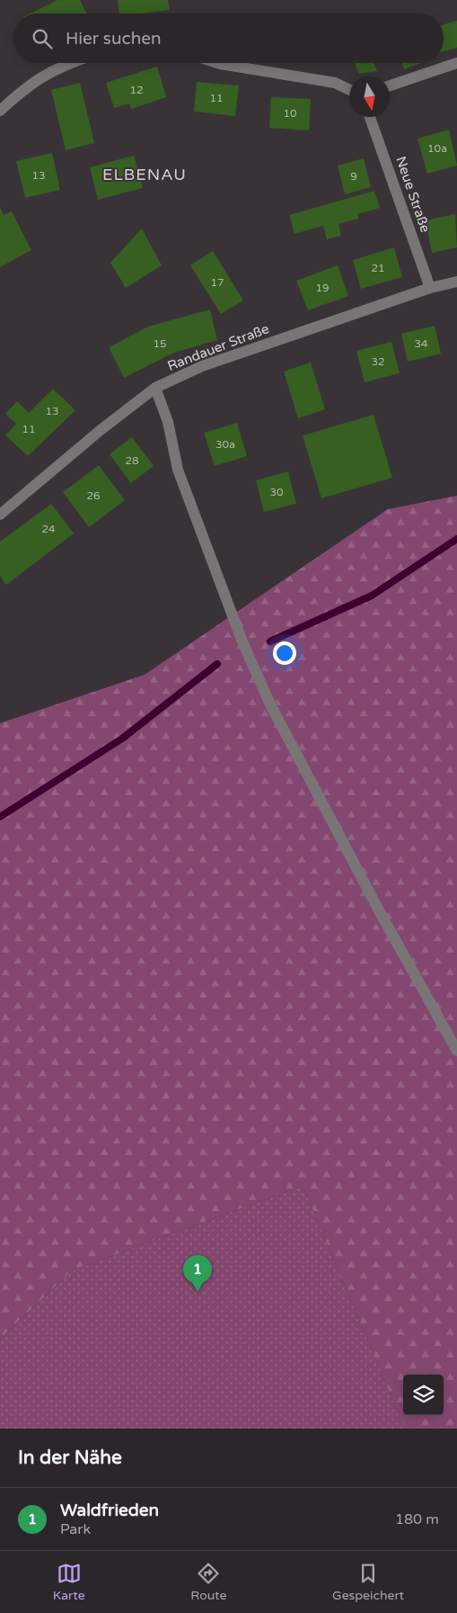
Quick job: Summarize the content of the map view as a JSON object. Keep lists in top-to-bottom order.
{
  "streets": {
    "street": ["Neue Straße", "Randauer Straße"]
  },
  "crossings": [
    ["Neue Straße", "Randauer Straße"]
  ],
  "districts": ["ELBENAU"],
  "house_numbers": [
    "12",
    "11",
    "10",
    "10a",
    "13",
    "9",
    "21",
    "17",
    "19",
    "15",
    "34",
    "32",
    "13",
    "11",
    "30a",
    "28",
    "30",
    "26",
    "24"
  ],
  "north": "bottom",
  "page": {
    "search": "Hier suchen",
    "pins": "1",
    "heading": "In der Nähe",
    "list": [
      {
        "mark": "1",
        "name": "Waldfrieden",
        "note": "Park",
        "value": "180 m"
      }
    ],
    "nav": ["Karte", "Route", "Gespeichert"]
  }
}
